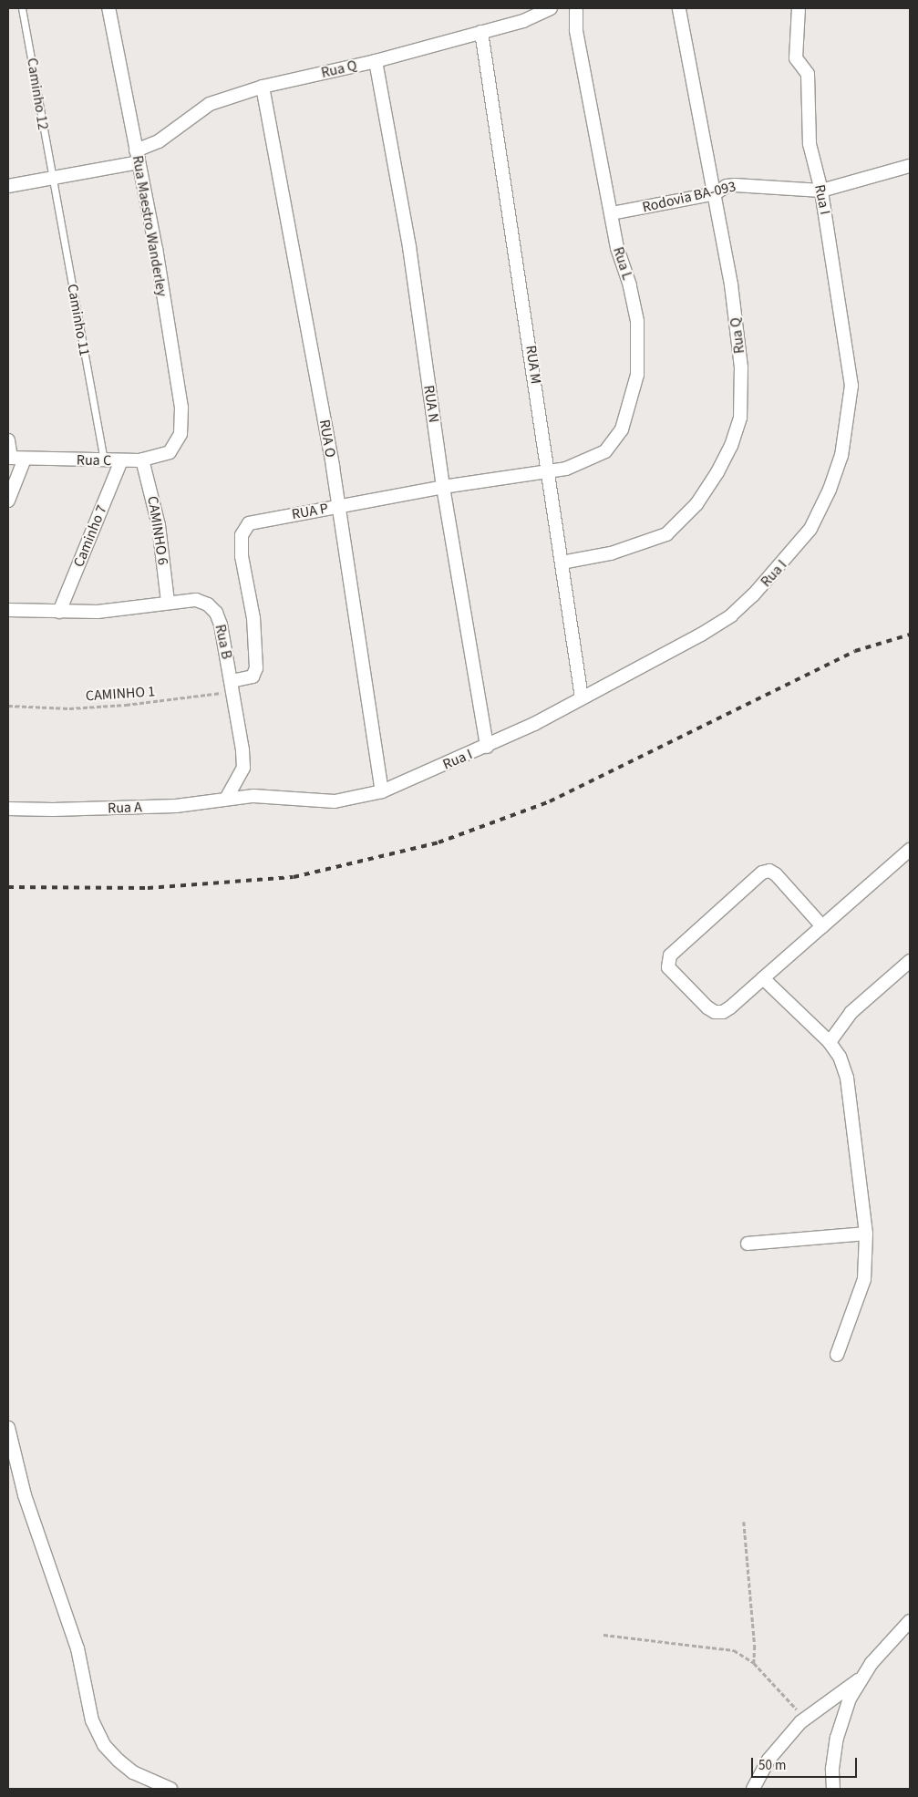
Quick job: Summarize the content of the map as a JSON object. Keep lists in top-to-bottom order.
{
  "streets": {
    "street": [
      "Rua Q",
      "Rodovia BA-093",
      "Rua I",
      "Rua Maestro Wanderley",
      "Rua L",
      "RUA M",
      "RUA N",
      "RUA O",
      "Rua C",
      "RUA P",
      "CAMINHO 6",
      "Caminho 7",
      "Rua B",
      "Rua A"
    ],
    "lane": ["Caminho 12", "Caminho 11"],
    "path": ["CAMINHO 1"]
  },
  "crossings": [
    ["Rua Q", "Caminho 12"],
    ["Rua Q", "Rodovia BA-093"],
    ["Rua Q", "Rua Maestro Wanderley"],
    ["Rua Q", "Caminho 11"],
    ["Rua Q", "RUA M"],
    ["Rua Q", "RUA N"],
    ["Rua Q", "RUA O"],
    ["Caminho 12", "Caminho 11"],
    ["Rodovia BA-093", "Rua I"],
    ["Rodovia BA-093", "Rua L"],
    ["Rua I", "RUA M"],
    ["Rua I", "RUA N"],
    ["Rua I", "RUA O"],
    ["Rua I", "Rua A"],
    ["Rua Maestro Wanderley", "Rua C"],
    ["Rua L", "RUA M"],
    ["Rua L", "RUA P"],
    ["Caminho 11", "Rua C"],
    ["RUA M", "RUA P"],
    ["RUA N", "RUA P"],
    ["RUA O", "RUA P"],
    ["Rua C", "CAMINHO 6"],
    ["Rua C", "Caminho 7"],
    ["RUA P", "Rua B"],
    ["RUA P", "CAMINHO 1"],
    ["CAMINHO 6", "Rua B"],
    ["Caminho 7", "Rua B"],
    ["Rua B", "CAMINHO 1"],
    ["Rua B", "Rua A"]
  ],
  "scale_bar": "50 m"
}
